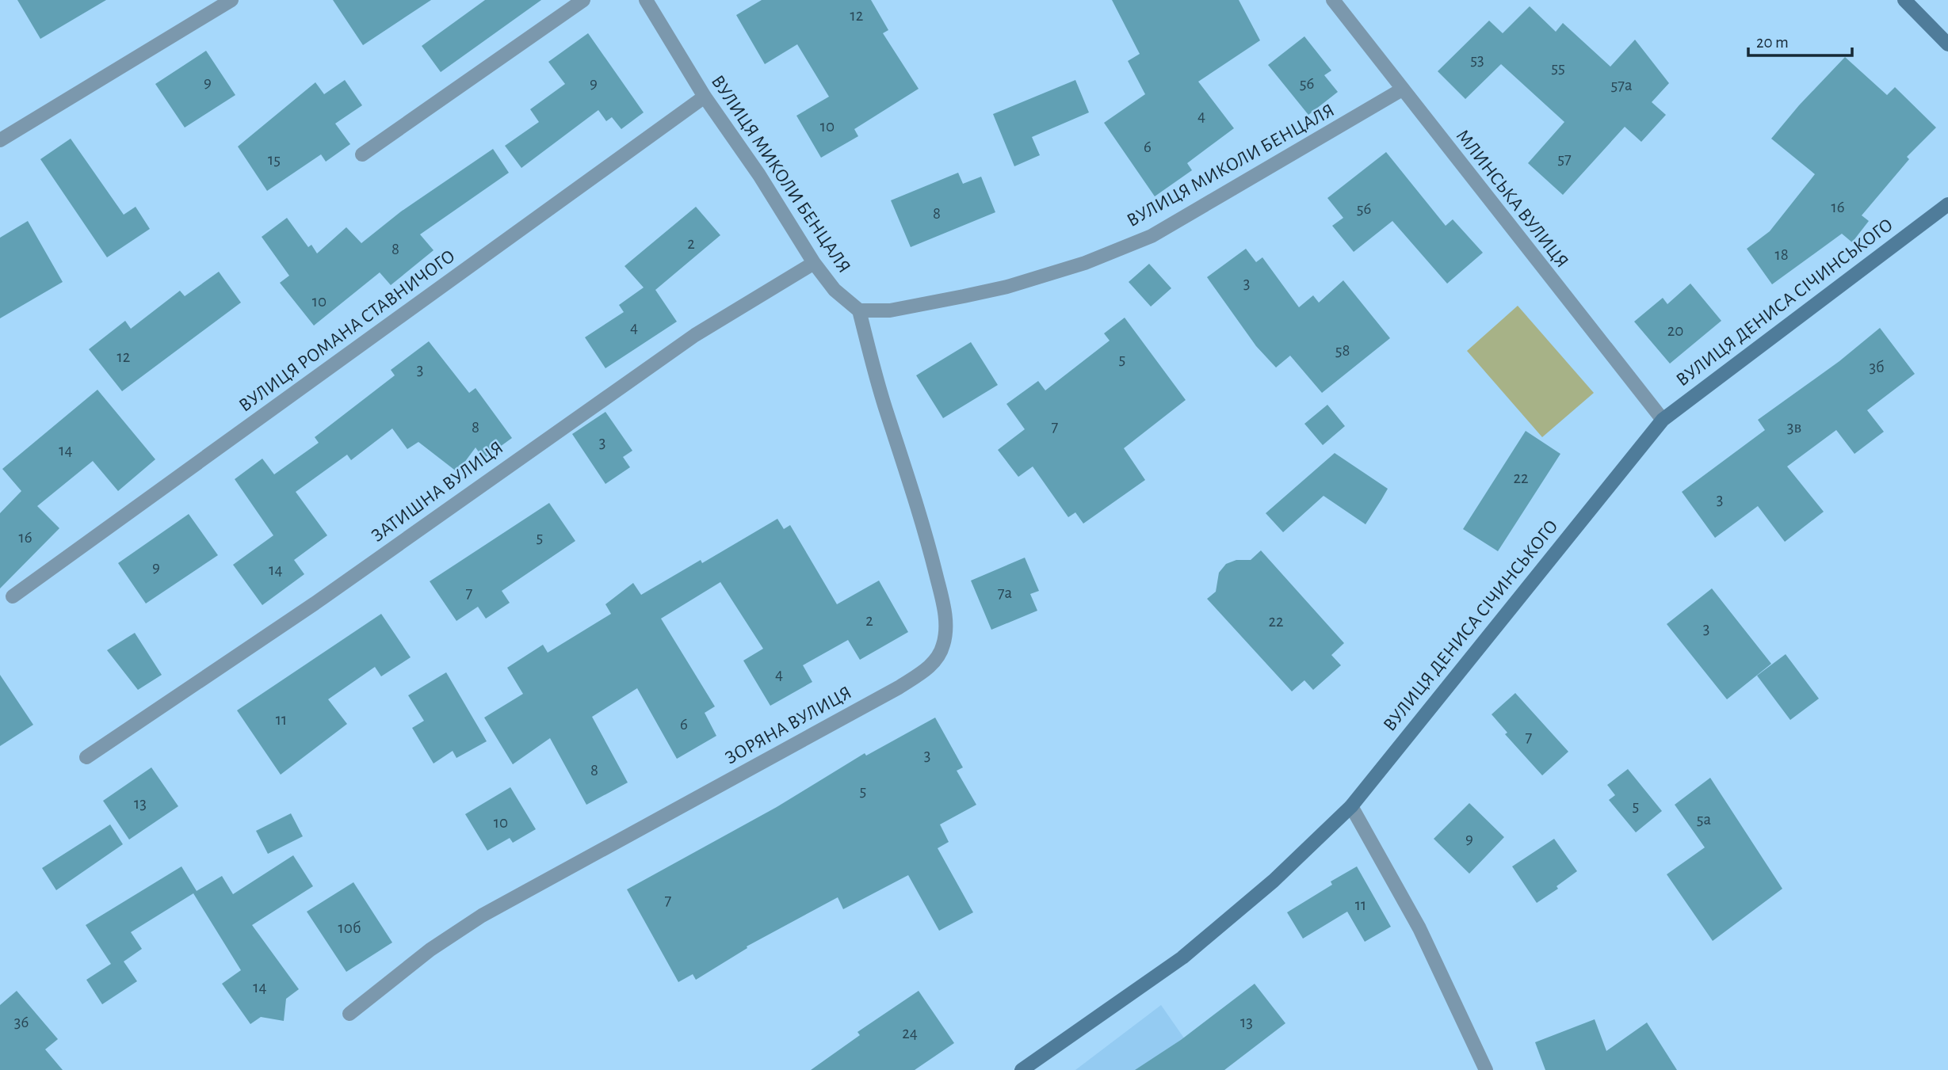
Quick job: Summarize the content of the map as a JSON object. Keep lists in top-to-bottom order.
{
  "streets": {
    "street": [
      "ВУЛИЦЯ МИКОЛИ БЕНЦАЛЯ",
      "МЛИНСЬКА ВУЛИЦЯ",
      "ВУЛИЦЯ ДЕНИСА СІЧИНСЬКОГО",
      "ВУЛИЦЯ РОМАНА СТАВНИЧОГО",
      "ЗАТИШНА ВУЛИЦЯ",
      "ЗОРЯНА ВУЛИЦЯ"
    ]
  },
  "crossings": [
    ["ВУЛИЦЯ МИКОЛИ БЕНЦАЛЯ", "МЛИНСЬКА ВУЛИЦЯ"],
    ["ВУЛИЦЯ МИКОЛИ БЕНЦАЛЯ", "ВУЛИЦЯ РОМАНА СТАВНИЧОГО"],
    ["ВУЛИЦЯ МИКОЛИ БЕНЦАЛЯ", "ЗАТИШНА ВУЛИЦЯ"],
    ["ВУЛИЦЯ МИКОЛИ БЕНЦАЛЯ", "ЗОРЯНА ВУЛИЦЯ"],
    ["МЛИНСЬКА ВУЛИЦЯ", "ВУЛИЦЯ ДЕНИСА СІЧИНСЬКОГО"]
  ],
  "house_numbers": [
    "12",
    "53",
    "55",
    "9",
    "9",
    "56",
    "57а",
    "4",
    "10",
    "6",
    "57",
    "15",
    "16",
    "56",
    "8",
    "2",
    "8",
    "18",
    "3",
    "10",
    "4",
    "20",
    "58",
    "12",
    "5",
    "3б",
    "3",
    "7",
    "8",
    "3в",
    "3",
    "14",
    "22",
    "3",
    "16",
    "5",
    "9",
    "14",
    "7",
    "7а",
    "2",
    "22",
    "3",
    "4",
    "11",
    "6",
    "7",
    "3",
    "8",
    "5",
    "13",
    "5",
    "5а",
    "10",
    "9",
    "7",
    "11",
    "10б",
    "14",
    "36",
    "13",
    "24"
  ],
  "scale_bar": "20 m"
}
